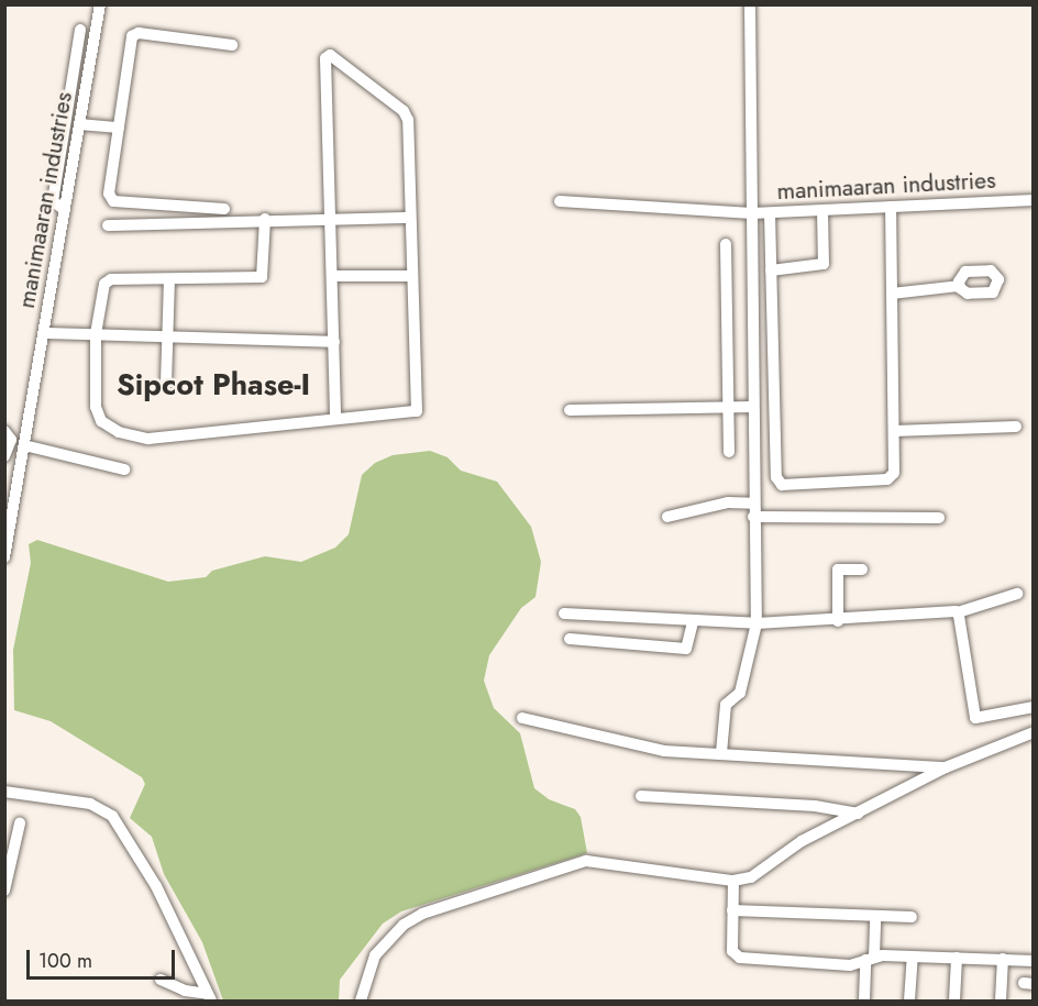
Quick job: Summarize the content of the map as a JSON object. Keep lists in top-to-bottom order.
{
  "streets": {
    "street": ["manimaaran industries"]
  },
  "districts": ["Sipcot Phase-I"],
  "scale_bar": "100 m"
}
